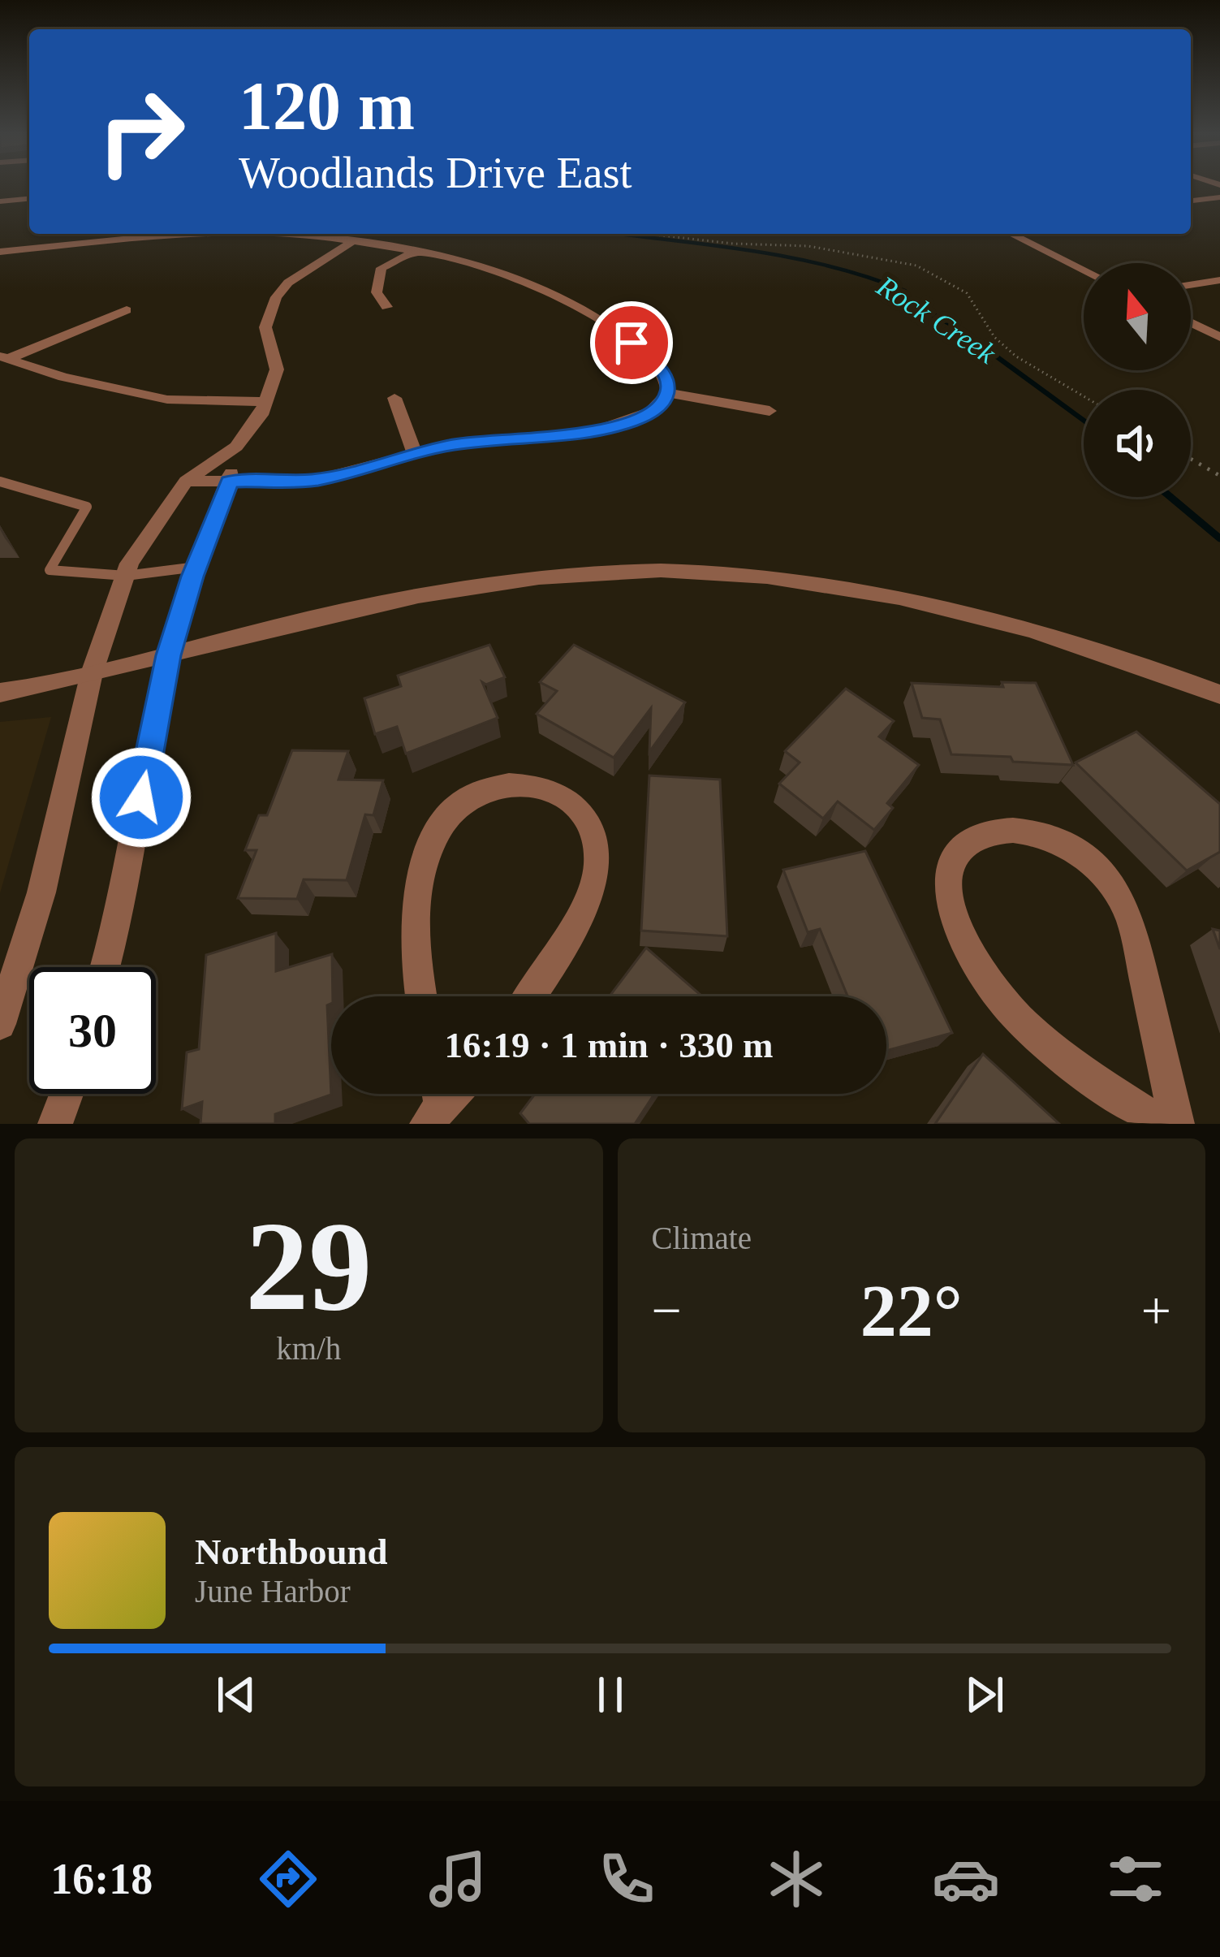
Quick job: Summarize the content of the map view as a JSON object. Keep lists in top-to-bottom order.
{
  "water": ["Rock Creek"],
  "north": "top",
  "page": {
    "turn": ["120 m", "Woodlands Drive East"],
    "limit": "30",
    "trip": "16:19 · 1 min · 330 m",
    "tile": [
      ["29", "km/h"],
      "Climate"
    ],
    "heat": ["−", "22°", "+"],
    "song": ["Northbound", "June Harbor"],
    "tabs": "16:18"
  }
}
